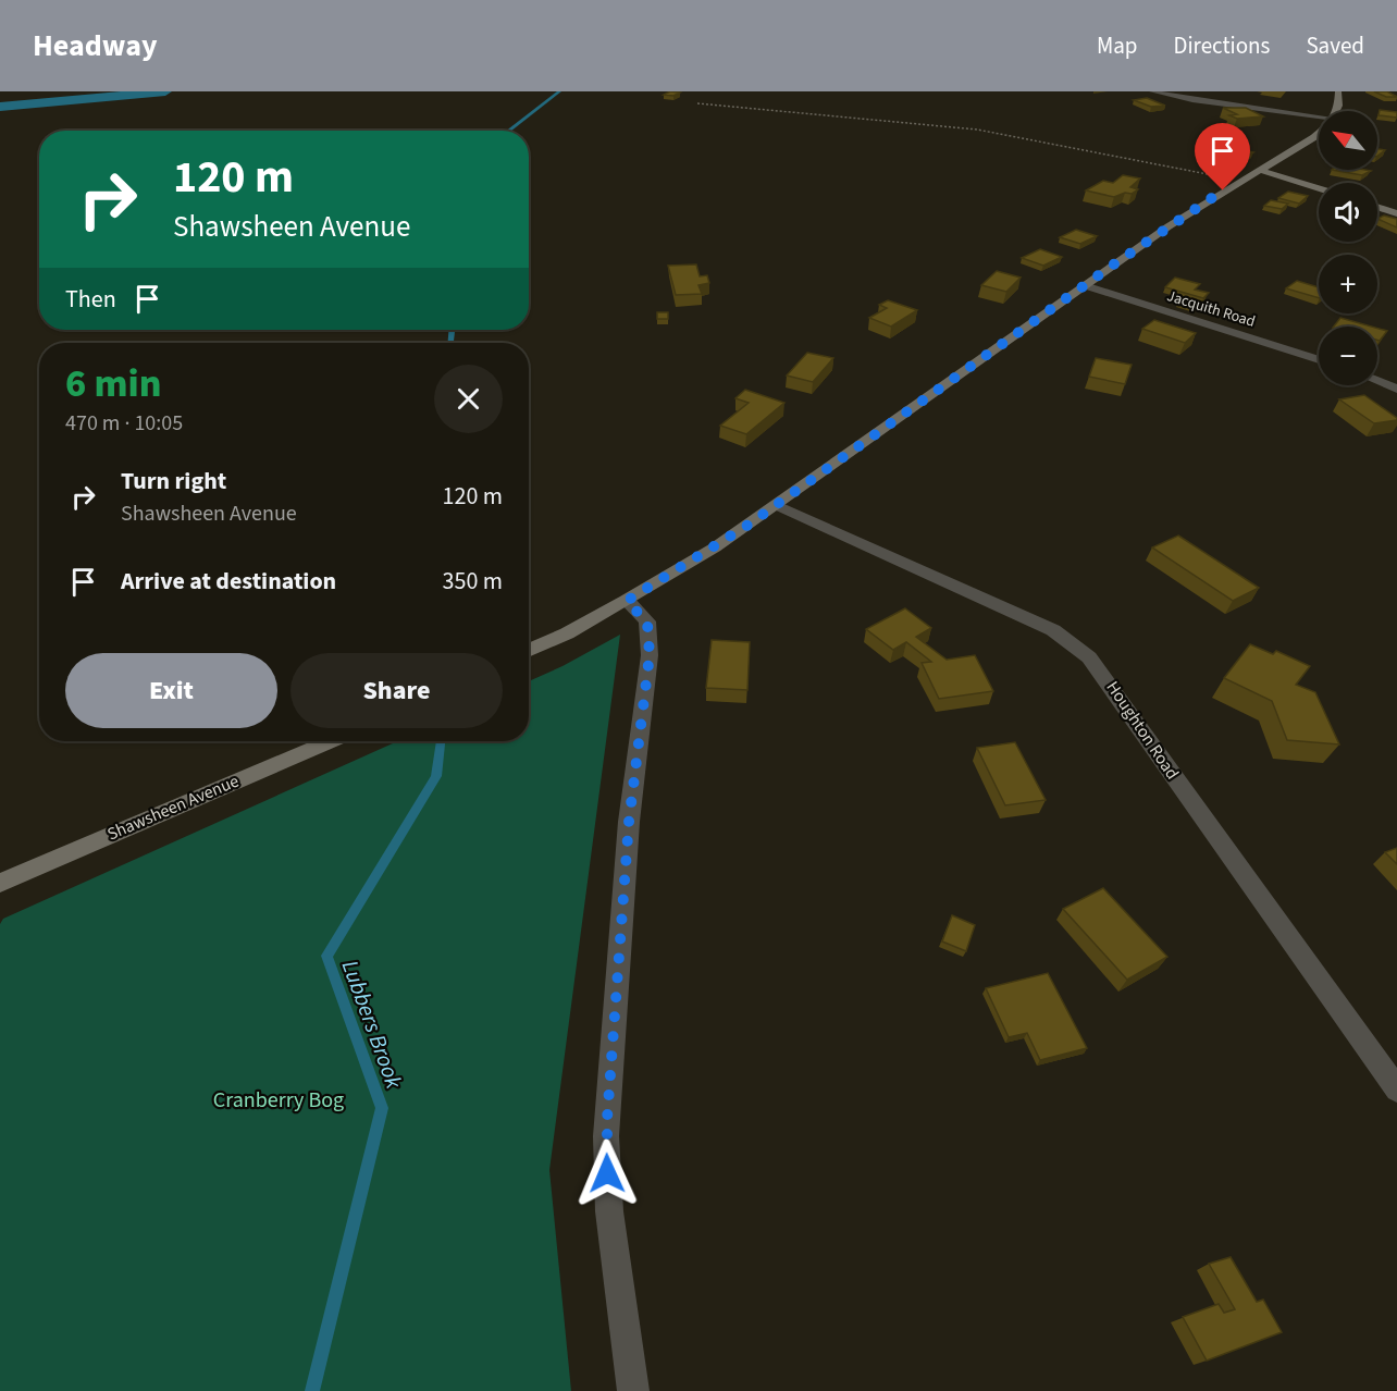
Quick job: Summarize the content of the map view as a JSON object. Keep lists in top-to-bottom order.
{
  "streets": {
    "main road": ["Shawsheen Avenue"],
    "street": ["Jacquith Road", "Houghton Road"]
  },
  "water": ["Lubbers Brook"],
  "parks": ["Cranberry Bog"],
  "north": "top left",
  "page": {
    "header": "Headway",
    "nav": ["Map", "Directions", "Saved"],
    "map_buttons": ["+", "−"],
    "turn": ["120 m", "Shawsheen Avenue"],
    "then": "Then",
    "heading": ["6 min", "470 m · 10:05"],
    "list": [
      {
        "name": "Turn right",
        "note": "Shawsheen Avenue",
        "value": "120 m"
      },
      {
        "name": "Arrive at destination",
        "value": "350 m"
      }
    ],
    "buttons": ["Exit", "Share"]
  }
}
